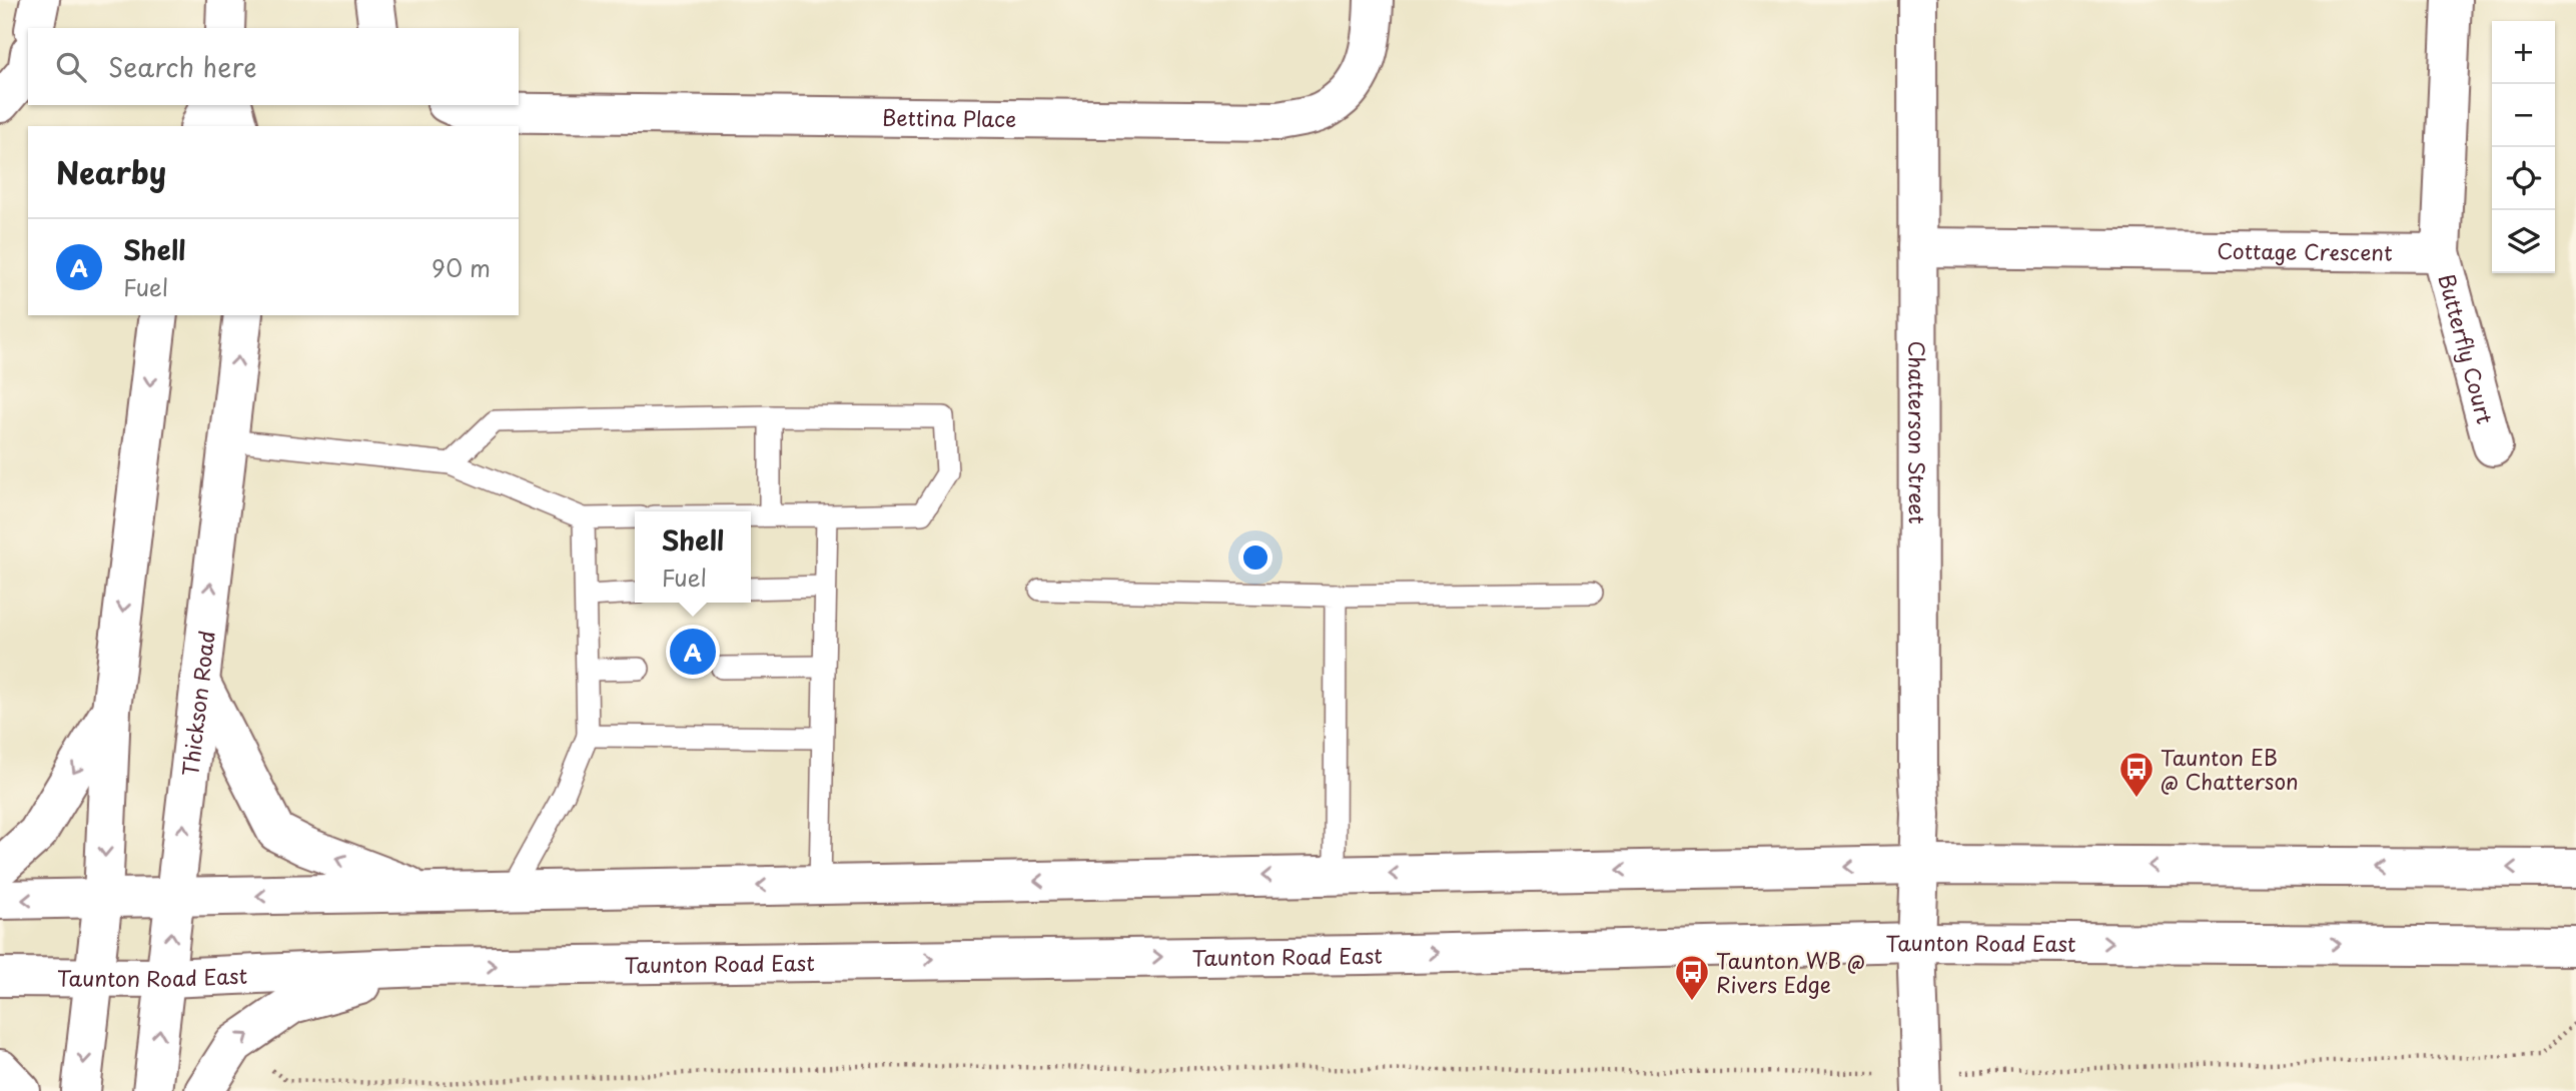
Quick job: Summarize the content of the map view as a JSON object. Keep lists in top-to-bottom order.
{
  "streets": {
    "main road": [
      "Bettina Place",
      "Cottage Crescent",
      "Butterfly Court",
      "Chatterson Street",
      "Thickson Road",
      "Taunton Road East"
    ]
  },
  "crossings": [
    ["Cottage Crescent", "Butterfly Court"],
    ["Cottage Crescent", "Chatterson Street"],
    ["Chatterson Street", "Taunton Road East"],
    ["Thickson Road", "Taunton Road East"]
  ],
  "places": {
    "bus stop": ["Taunton EB @ Chatterson", "Taunton WB @ Rivers Edge"]
  },
  "page": {
    "map_buttons": ["+", "−"],
    "search": "Search here",
    "heading": "Nearby",
    "list": [
      {
        "mark": "A",
        "name": "Shell",
        "note": "Fuel",
        "value": "90 m"
      }
    ],
    "popup": ["Shell", "Fuel"],
    "pins": "A"
  }
}
